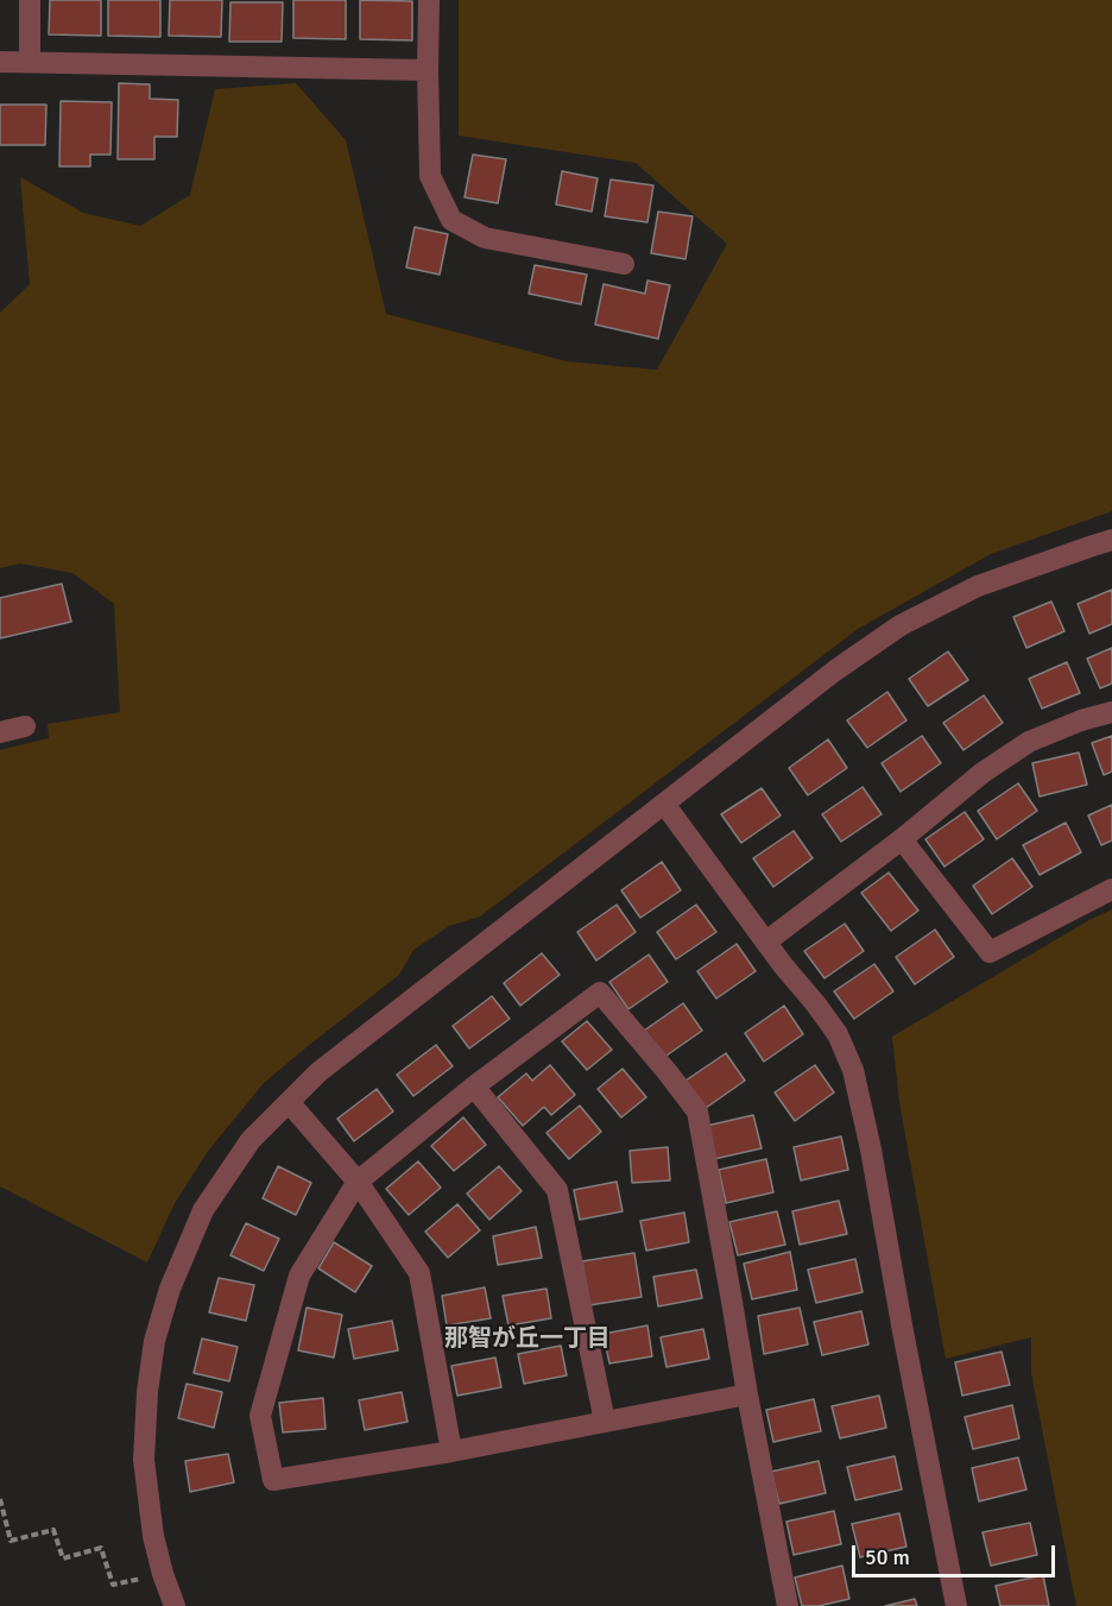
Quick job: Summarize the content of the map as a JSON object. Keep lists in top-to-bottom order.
{
  "districts": ["那智が丘一丁目"],
  "scale_bar": "50 m"
}
